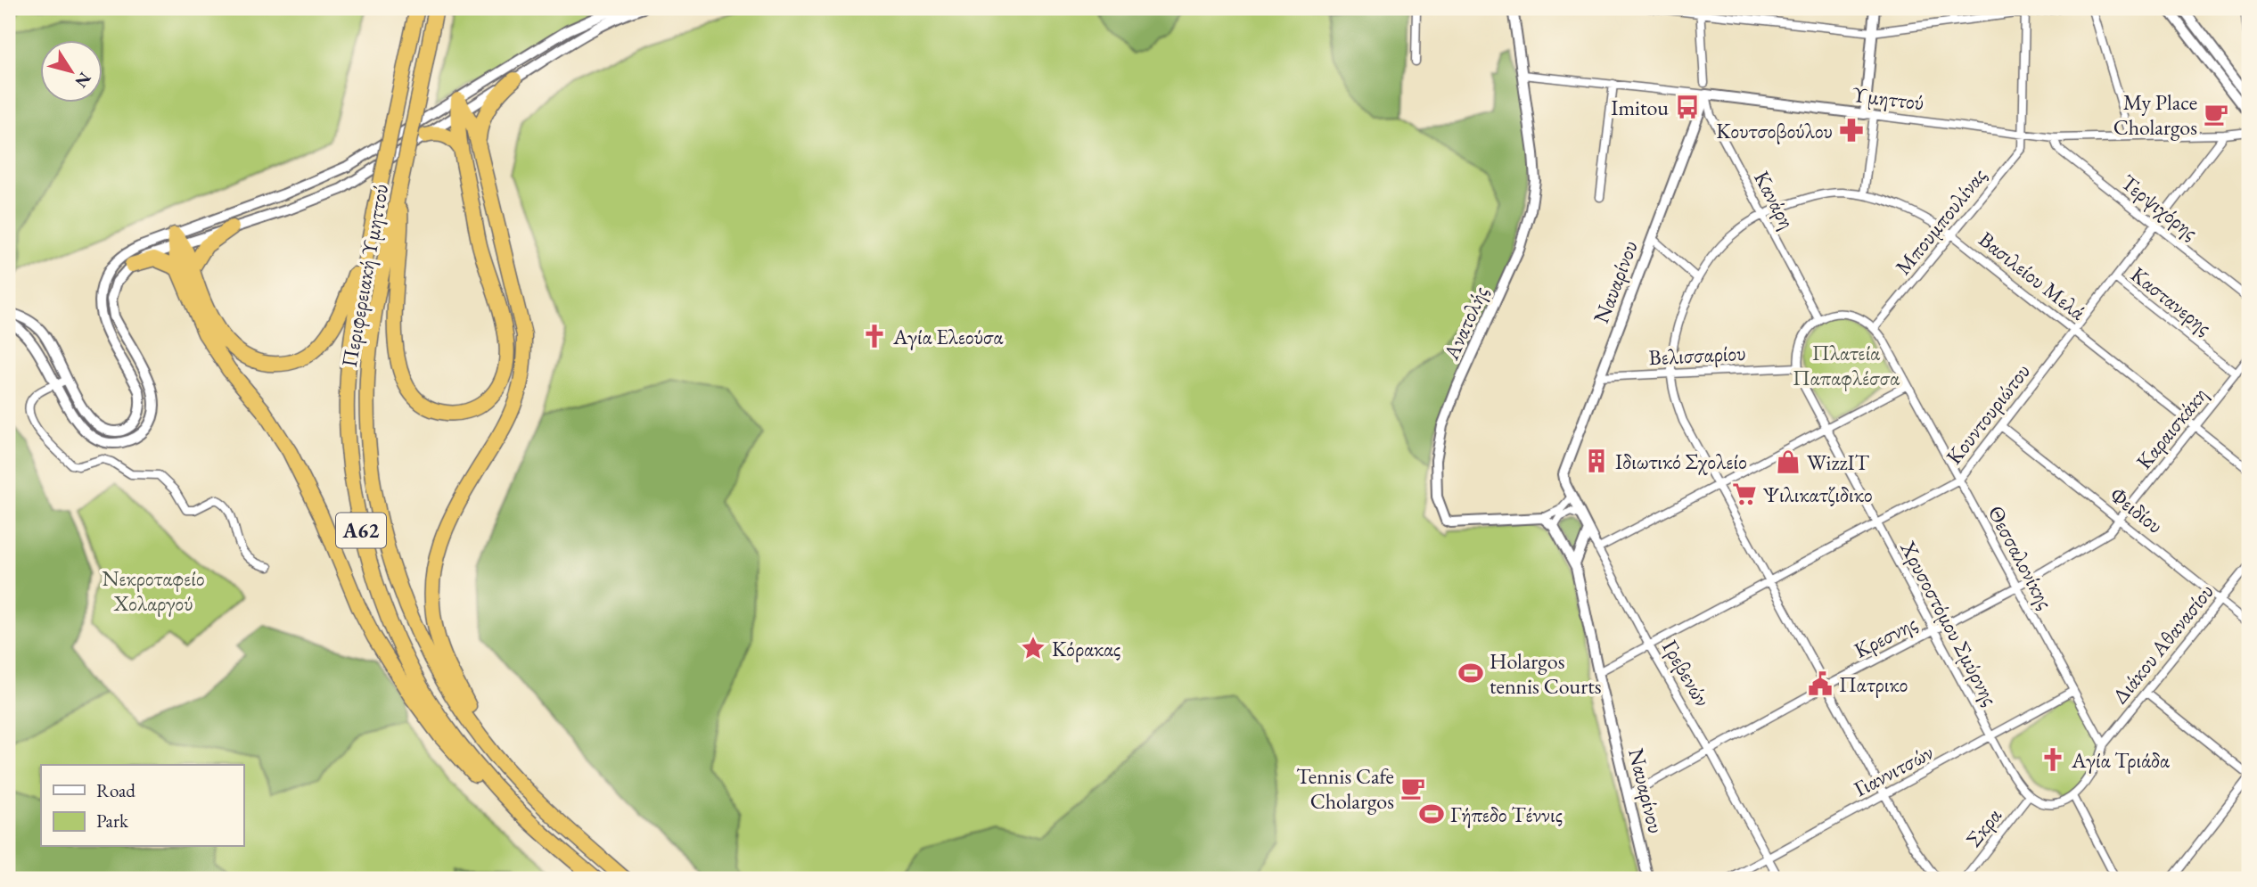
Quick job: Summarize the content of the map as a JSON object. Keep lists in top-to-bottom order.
{
  "streets": {
    "highway": ["Περιφερειακή Υμηττού", "Α62"],
    "street": [
      "Υμηττού",
      "Κανάρη",
      "Τερψιχόρης",
      "Μπουμπουλίνας",
      "Βασιλείου Μελά",
      "Ναυαρίνου",
      "Καστανερης",
      "Ανατολής",
      "Βελισσαρίου",
      "Κουντουριώτου",
      "Καραισκάκη",
      "Φειδίου",
      "Θεσσαλονίκης",
      "Χρυσοστόμου Σμύρνης",
      "Κρεσνης",
      "Διάκου Αθανασίου",
      "Γρεβενών",
      "Γιαννιτσών",
      "Σκρα"
    ]
  },
  "crossings": [
    ["Υμηττού", "Κανάρη"],
    ["Υμηττού", "Τερψιχόρης"],
    ["Υμηττού", "Μπουμπουλίνας"],
    ["Υμηττού", "Ναυαρίνου"],
    ["Υμηττού", "Ανατολής"],
    ["Υμηττού", "Κουντουριώτου"],
    ["Κανάρη", "Μπουμπουλίνας"],
    ["Κανάρη", "Βασιλείου Μελά"],
    ["Κανάρη", "Ναυαρίνου"],
    ["Κανάρη", "Βελισσαρίου"],
    ["Κανάρη", "Θεσσαλονίκης"],
    ["Κανάρη", "Χρυσοστόμου Σμύρνης"],
    ["Τερψιχόρης", "Κουντουριώτου"],
    ["Μπουμπουλίνας", "Βασιλείου Μελά"],
    ["Μπουμπουλίνας", "Βελισσαρίου"],
    ["Μπουμπουλίνας", "Θεσσαλονίκης"],
    ["Μπουμπουλίνας", "Χρυσοστόμου Σμύρνης"],
    ["Βασιλείου Μελά", "Βελισσαρίου"],
    ["Βασιλείου Μελά", "Κουντουριώτου"],
    ["Βασιλείου Μελά", "Καραισκάκη"],
    ["Βασιλείου Μελά", "Κρεσνης"],
    ["Βασιλείου Μελά", "Γιαννιτσών"],
    ["Ναυαρίνου", "Ανατολής"],
    ["Ναυαρίνου", "Βελισσαρίου"],
    ["Ναυαρίνου", "Κουντουριώτου"],
    ["Ναυαρίνου", "Κρεσνης"],
    ["Ναυαρίνου", "Γρεβενών"],
    ["Καστανερης", "Κουντουριώτου"],
    ["Καστανερης", "Καραισκάκη"],
    ["Βελισσαρίου", "Θεσσαλονίκης"],
    ["Βελισσαρίου", "Χρυσοστόμου Σμύρνης"],
    ["Κουντουριώτου", "Φειδίου"],
    ["Κουντουριώτου", "Θεσσαλονίκης"],
    ["Κουντουριώτου", "Χρυσοστόμου Σμύρνης"],
    ["Κουντουριώτου", "Γρεβενών"],
    ["Καραισκάκη", "Φειδίου"],
    ["Καραισκάκη", "Κρεσνης"],
    ["Φειδίου", "Κρεσνης"],
    ["Φειδίου", "Διάκου Αθανασίου"],
    ["Θεσσαλονίκης", "Χρυσοστόμου Σμύρνης"],
    ["Θεσσαλονίκης", "Κρεσνης"],
    ["Θεσσαλονίκης", "Διάκου Αθανασίου"],
    ["Θεσσαλονίκης", "Γιαννιτσών"],
    ["Χρυσοστόμου Σμύρνης", "Κρεσνης"],
    ["Χρυσοστόμου Σμύρνης", "Γιαννιτσών"],
    ["Χρυσοστόμου Σμύρνης", "Σκρα"],
    ["Κρεσνης", "Γρεβενών"],
    ["Γρεβενών", "Γιαννιτσών"]
  ],
  "parks": ["Πλατεία Παπαφλέσσα", "Νεκροταφείο Χολαργού"],
  "places": {
    "bus stop": ["Imitou"],
    "cafe": ["My Place Cholargos", "Tennis Cafe Cholargos"],
    "pharmacy": ["Κουτσοβούλου"],
    "church": ["Αγία Ελεούσα", "Αγία Τριάδα"],
    "building": ["Ιδιωτικό Σχολείο"],
    "shop": ["WizzIT"],
    "supermarket": ["Ψιλικατζιδικο"],
    "place": ["Κόρακας"],
    "sports": ["Holargos tennis Courts", "Γήπεδο Τέννις"],
    "public building": ["Πατρικο"]
  },
  "legend": ["Road", "Park"],
  "north": "bottom right"
}
